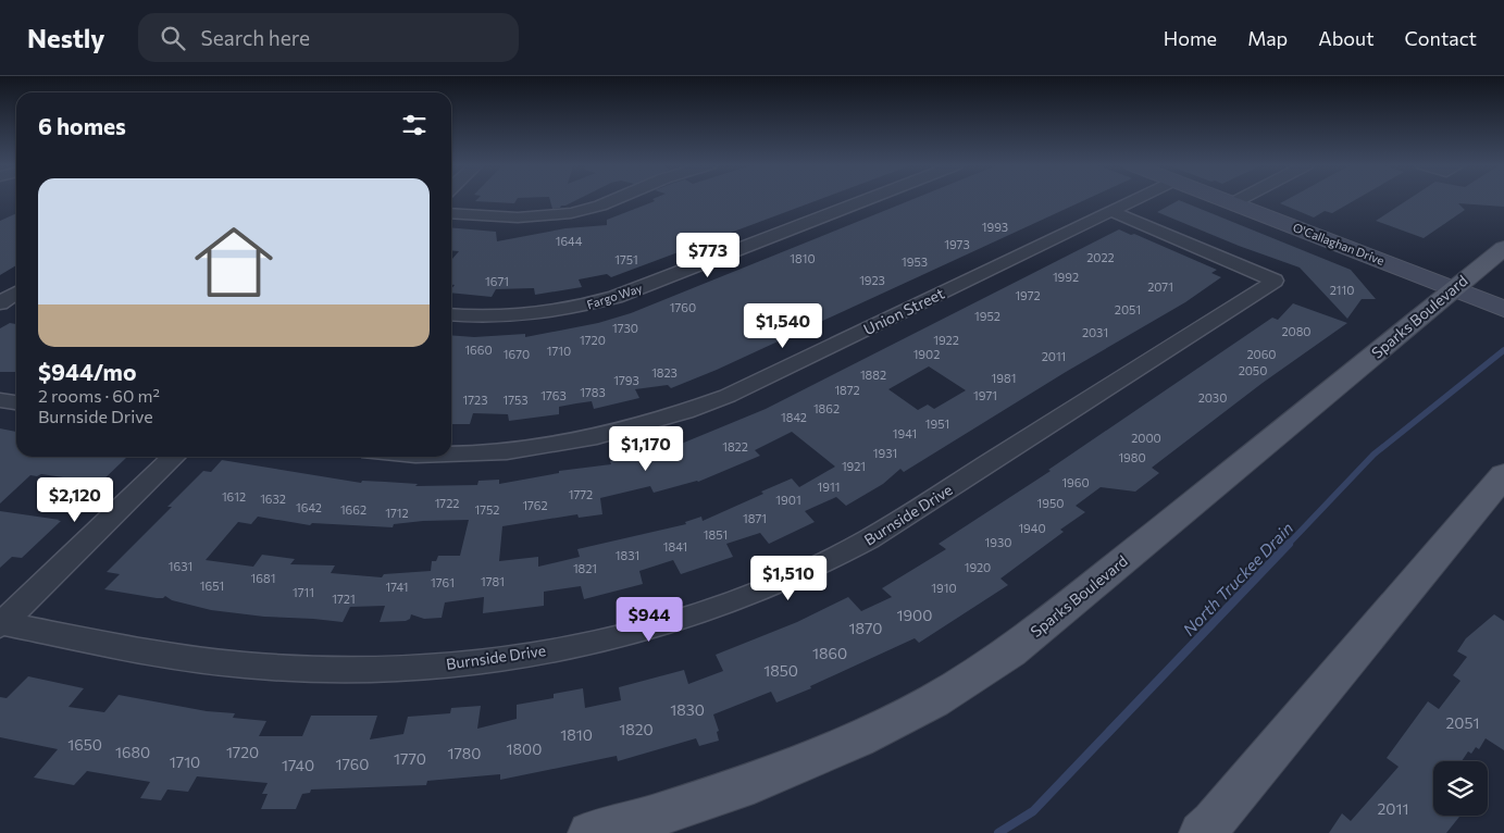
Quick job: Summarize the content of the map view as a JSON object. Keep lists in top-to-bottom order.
{
  "streets": {
    "main road": ["Sparks Boulevard"],
    "street": [
      "O'Callaghan Drive",
      "Fargo Way",
      "Union Street",
      "Burnside Drive"
    ]
  },
  "crossings": [
    ["O'Callaghan Drive", "Sparks Boulevard"],
    ["Union Street", "Burnside Drive"]
  ],
  "water": ["North Truckee Drain"],
  "house_numbers": [
    "1993",
    "1644",
    "1973",
    "2022",
    "1810",
    "1751",
    "1953",
    "1992",
    "1923",
    "1671",
    "2071",
    "2110",
    "1972",
    "1760",
    "2051",
    "1952",
    "1730",
    "2080",
    "2031",
    "1720",
    "1922",
    "1660",
    "1710",
    "1670",
    "1902",
    "2060",
    "2011",
    "2050",
    "1823",
    "1882",
    "1981",
    "1793",
    "1872",
    "1783",
    "1763",
    "1971",
    "2030",
    "1723",
    "1753",
    "1862",
    "1842",
    "1951",
    "1941",
    "2000",
    "1822",
    "1931",
    "1980",
    "1921",
    "1960",
    "1911",
    "1772",
    "1612",
    "1632",
    "1901",
    "1722",
    "1950",
    "1762",
    "1642",
    "1662",
    "1752",
    "1712",
    "1871",
    "1940",
    "1851",
    "1930",
    "1841",
    "1831",
    "1631",
    "1920",
    "1821",
    "1681",
    "1781",
    "1761",
    "1651",
    "1741",
    "1910",
    "1711",
    "1721",
    "1900",
    "1870",
    "1860",
    "1850",
    "1830",
    "2051",
    "1820",
    "1810",
    "1650",
    "1800",
    "1680",
    "1720",
    "1780",
    "1770",
    "1710",
    "1760",
    "1740",
    "2011"
  ],
  "page": {
    "header": "Nestly",
    "search": "Search here",
    "nav": [
      "Home",
      "Map",
      "About",
      "Contact"
    ],
    "heading": "6 homes",
    "list": [
      {
        "name": "$944/mo",
        "note": "2 rooms · 60 m² · Burnside Drive"
      }
    ],
    "price": [
      "$773",
      "$1,540",
      "$1,170",
      "$2,120",
      "$1,510",
      "$944"
    ]
  }
}
